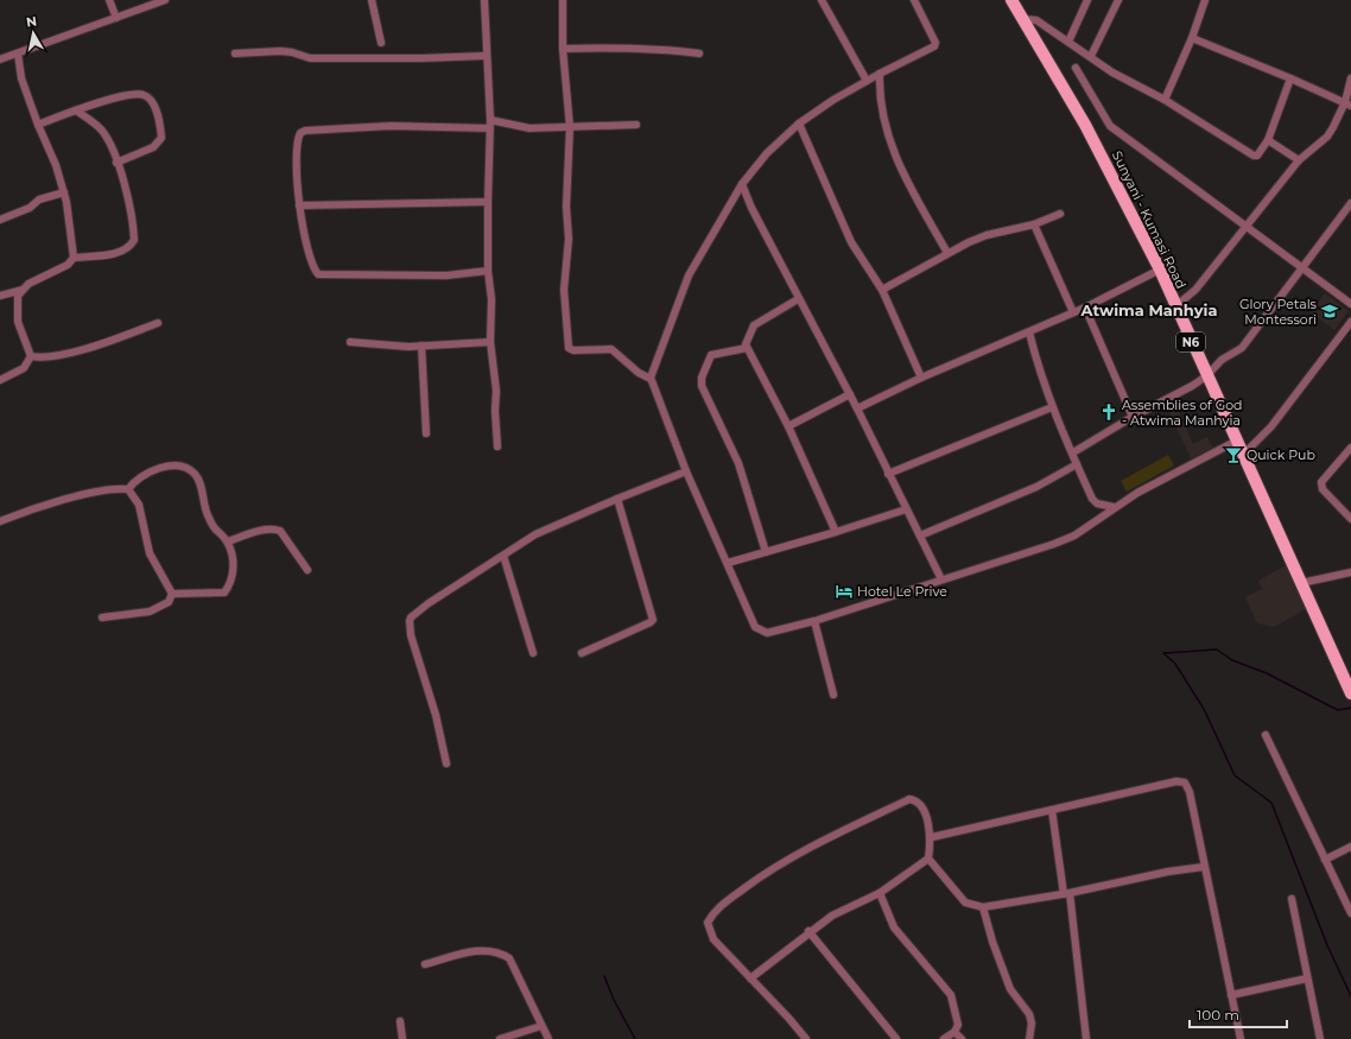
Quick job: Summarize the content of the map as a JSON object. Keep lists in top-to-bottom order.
{
  "streets": {
    "main road": ["Sunyani - Kumasi Road", "N6"]
  },
  "districts": ["Atwima Manhyia"],
  "places": {
    "school or university": ["Glory Petals Montessori"],
    "church": ["Assemblies of God - Atwima Manhyia"],
    "bar": ["Quick Pub"],
    "hotel": ["Hotel Le Prive"]
  },
  "scale_bar": "100 m",
  "north": "top"
}
